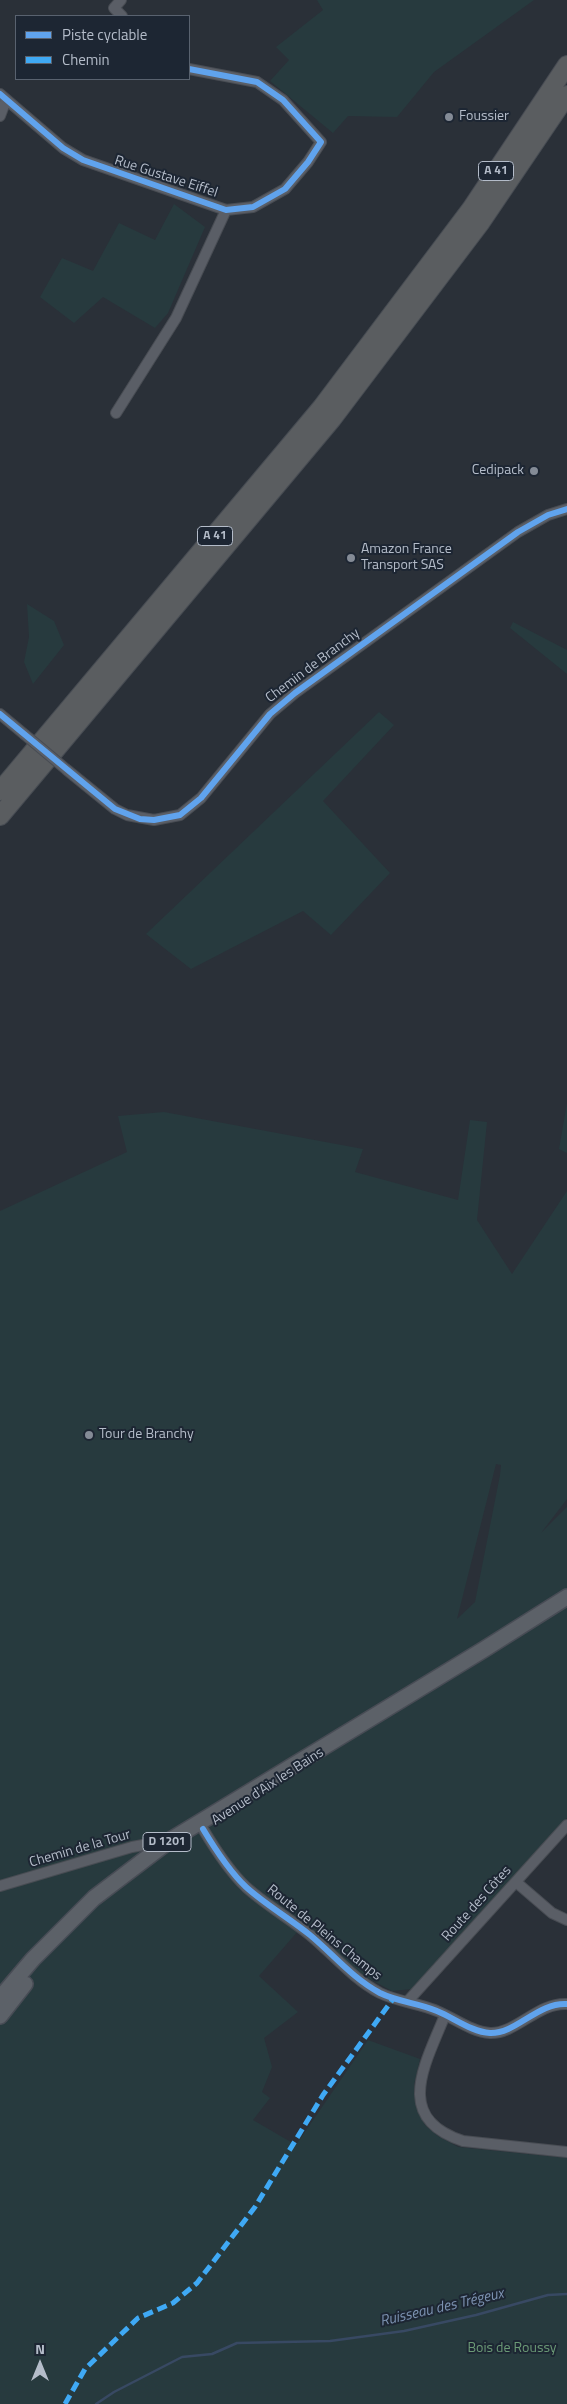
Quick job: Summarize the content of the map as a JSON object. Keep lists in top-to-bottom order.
{
  "streets": {
    "highway": ["A 41"],
    "main road": ["Avenue d'Aix les Bains", "D 1201"],
    "street": [
      "Rue Gustave Eiffel",
      "Chemin de Branchy",
      "Chemin de la Tour",
      "Route des Côtes",
      "Route de Pleins Champs"
    ]
  },
  "crossings": [
    ["Avenue d'Aix les Bains", "Chemin de la Tour"],
    ["Avenue d'Aix les Bains", "Route de Pleins Champs"],
    ["Route des Côtes", "Route de Pleins Champs"]
  ],
  "water": ["Ruisseau des Trégeux"],
  "parks": ["Bois de Roussy"],
  "places": [
    "Foussier",
    "Cedipack",
    "Amazon France Transport SAS",
    "Tour de Branchy"
  ],
  "legend": ["Piste cyclable", "Chemin"],
  "north": "top"
}
